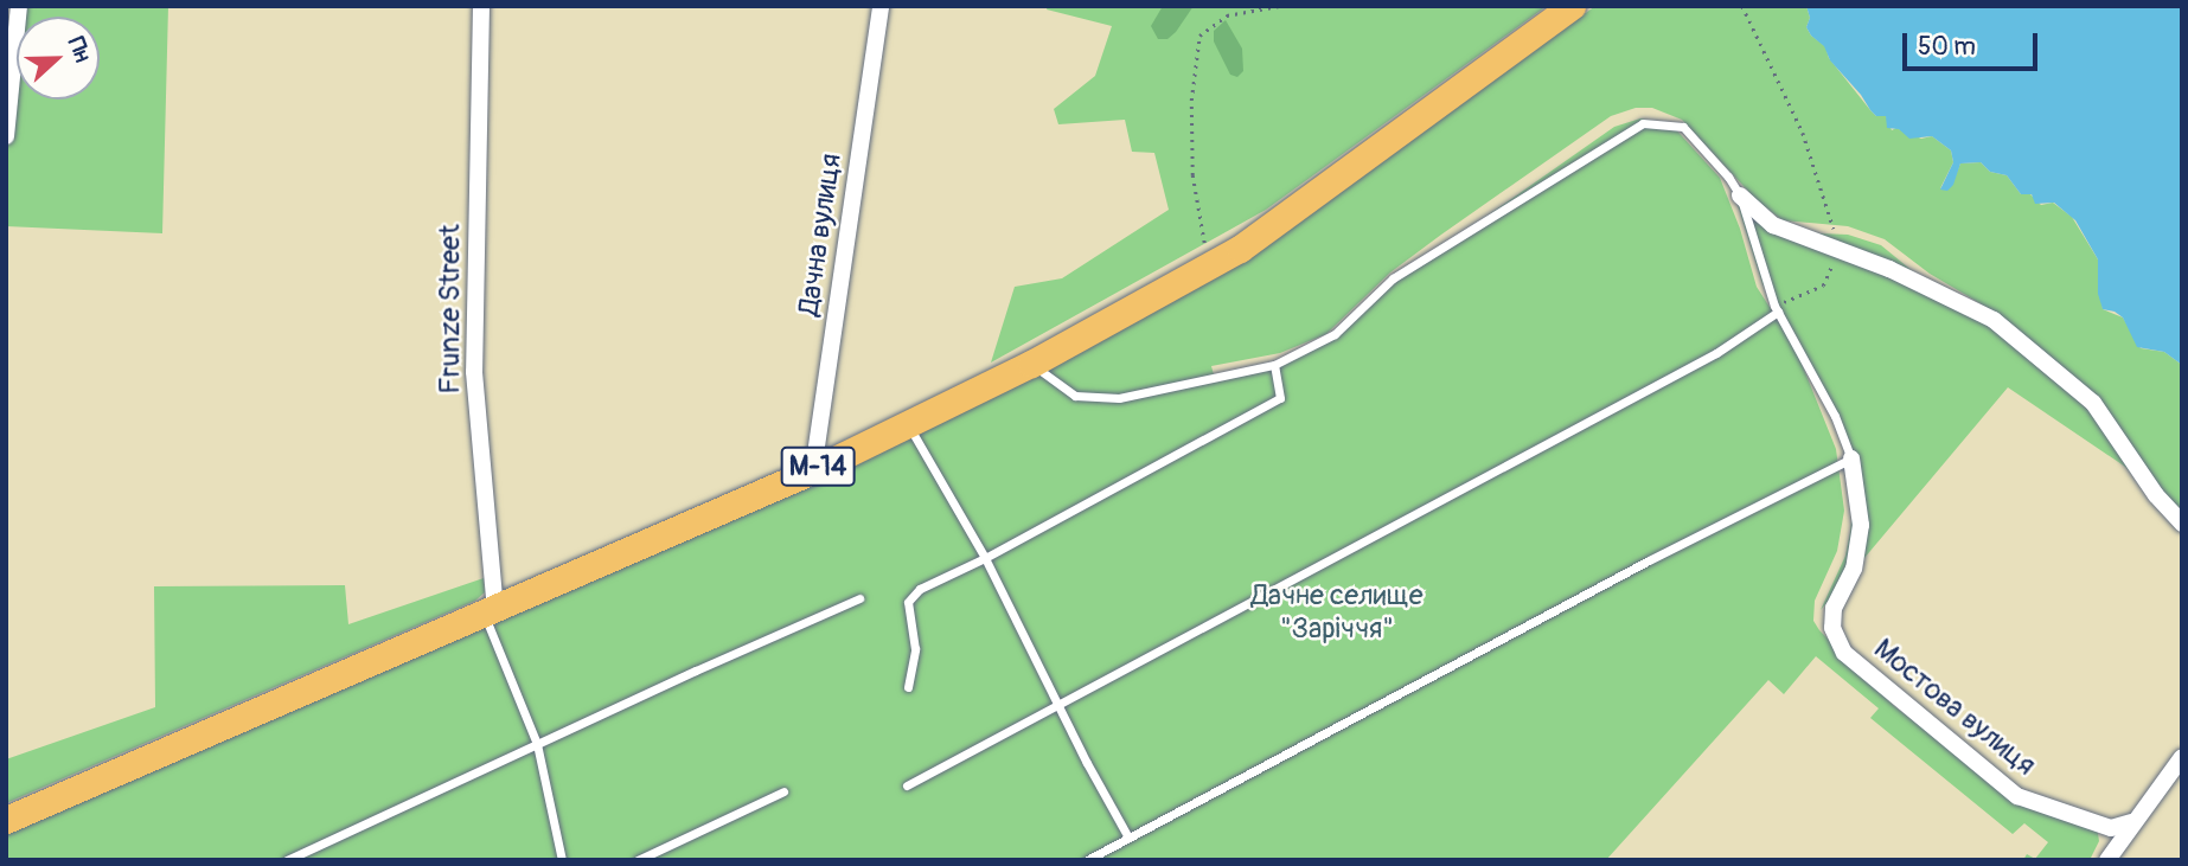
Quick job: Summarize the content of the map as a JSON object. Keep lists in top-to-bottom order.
{
  "streets": {
    "highway": ["М-14"],
    "street": ["Дачна вулиця", "Frunze Street", "Мостова вулиця"]
  },
  "crossings": [
    ["Дачна вулиця", "М-14"],
    ["Frunze Street", "М-14"]
  ],
  "parks": ["Дачне селище \"Заріччя\""],
  "scale_bar": "50 m",
  "north": "right"
}
